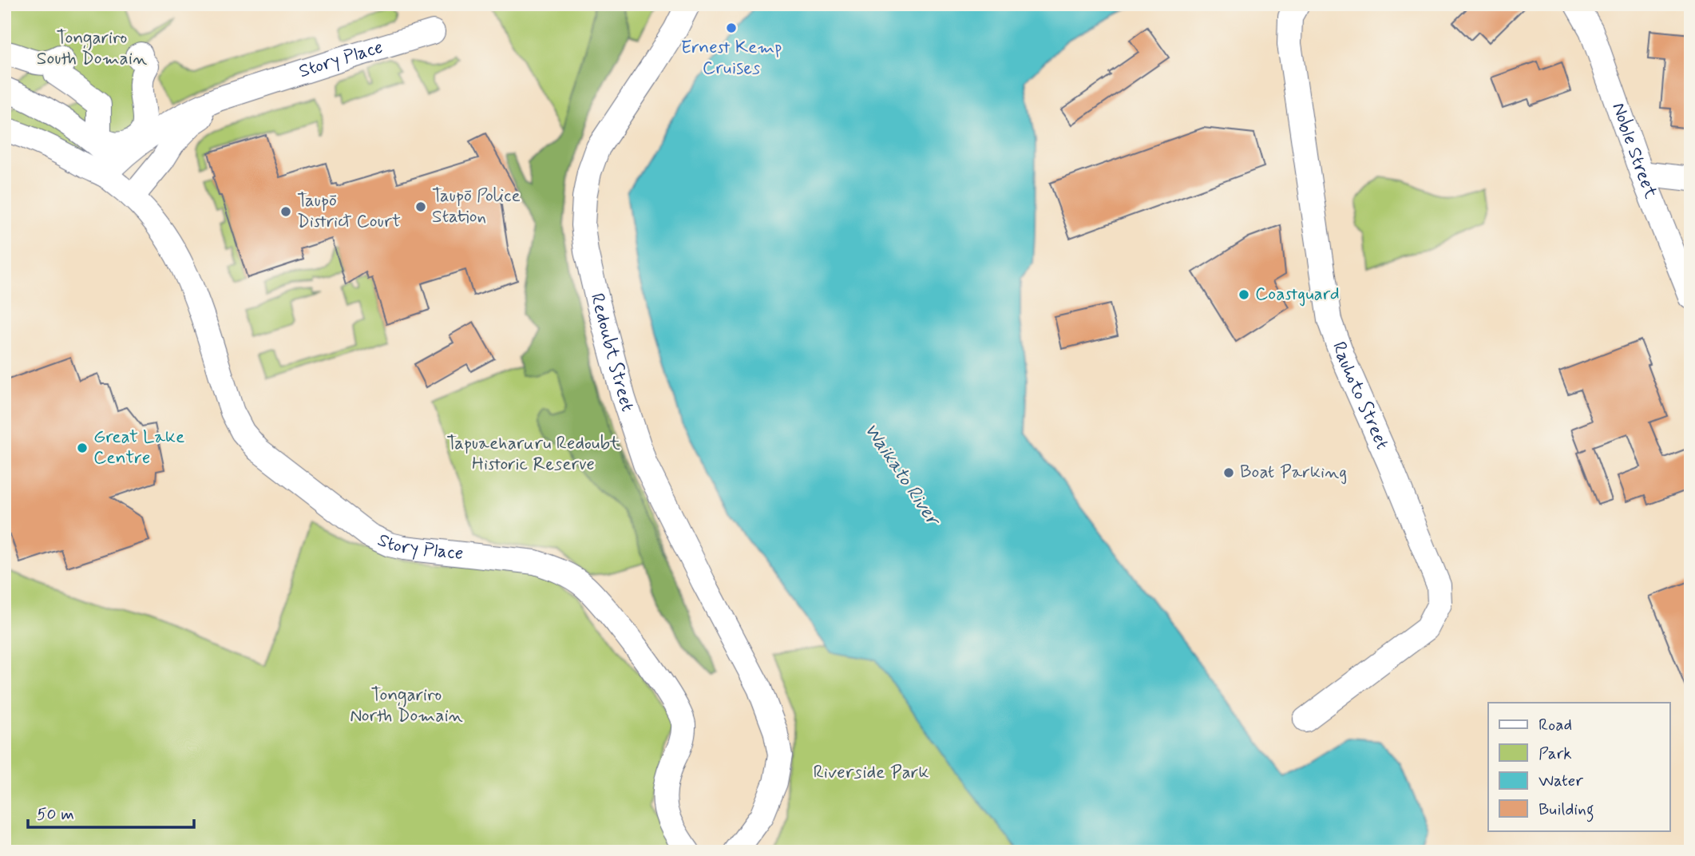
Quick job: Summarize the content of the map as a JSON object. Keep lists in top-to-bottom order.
{
  "streets": {
    "street": [
      "Story Place",
      "Noble Street",
      "Redoubt Street",
      "Rauhoto Street"
    ]
  },
  "water": ["Waikato River"],
  "parks": [
    "Tongariro South Domain",
    "Tapuaeharuru Redoubt Historic Reserve",
    "Tongariro North Domain",
    "Riverside Park"
  ],
  "places": [
    "Ernest Kemp Cruises",
    "Taupō Police Station",
    "Taupō District Court",
    "Coastguard",
    "Great Lake Centre",
    "Boat Parking"
  ],
  "legend": [
    "Road",
    "Park",
    "Water",
    "Building"
  ],
  "scale_bar": "50 m"
}
